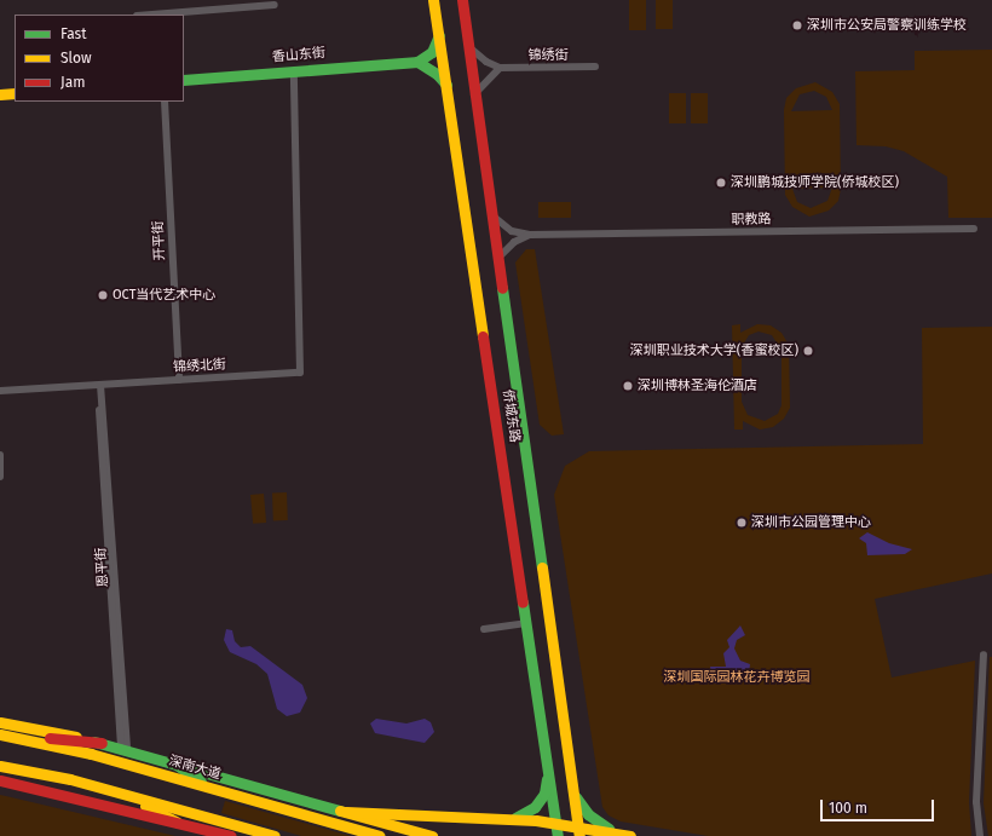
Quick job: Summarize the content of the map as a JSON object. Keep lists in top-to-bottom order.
{
  "streets": {
    "main road": ["香山东街", "侨城东路", "深南大道"],
    "street": [
      "锦绣街",
      "职教路",
      "开平街",
      "锦绣北街",
      "恩平街"
    ]
  },
  "crossings": [
    ["香山东街", "锦绣北街"],
    ["锦绣街", "侨城东路"],
    ["职教路", "侨城东路"],
    ["开平街", "锦绣北街"],
    ["锦绣北街", "恩平街"]
  ],
  "parks": ["深圳国际园林花卉博览园"],
  "places": [
    "深圳市公安局警察训练学校",
    "深圳鹏城技师学院(侨城校区)",
    "OCT当代艺术中心",
    "深圳职业技术大学(香蜜校区)",
    "深圳博林圣海伦酒店",
    "深圳市公园管理中心"
  ],
  "legend": ["Fast", "Slow", "Jam"],
  "scale_bar": "100 m"
}
